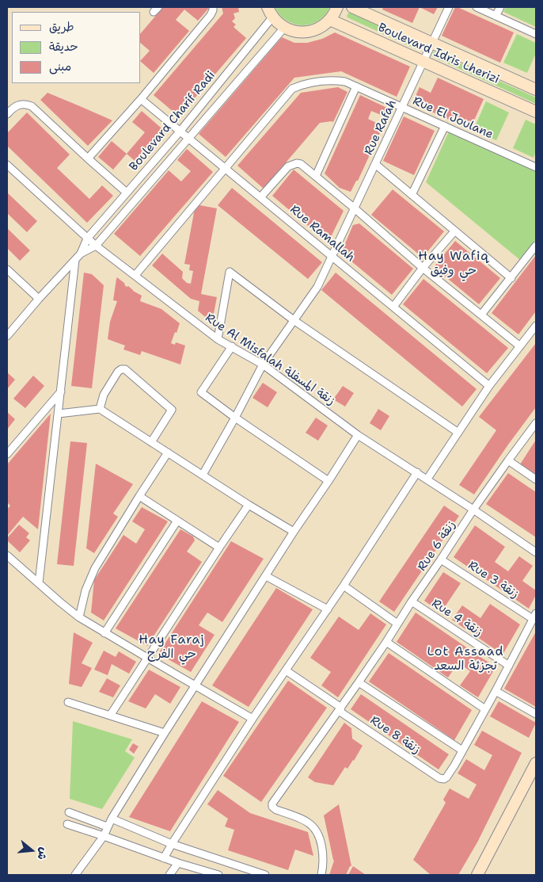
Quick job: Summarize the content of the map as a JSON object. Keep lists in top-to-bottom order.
{
  "streets": {
    "main road": ["Boulevard Idris Lherizi"],
    "street": [
      "Rue El Joulane",
      "Boulevard Charif Radi",
      "Rue Rafah",
      "Rue Ramallah",
      "Rue Al Misfalah زنقة المسفلة",
      "Rue 6 زنقة",
      "Rue 3 زنقة",
      "Rue 4 زنقة",
      "Rue 8 زنقة"
    ]
  },
  "crossings": [
    ["Boulevard Idris Lherizi", "Rue Rafah"],
    ["Rue El Joulane", "Rue Rafah"],
    ["Rue El Joulane", "Rue Ramallah"],
    ["Boulevard Charif Radi", "Rue Ramallah"],
    ["Boulevard Charif Radi", "Rue Al Misfalah زنقة المسفلة"],
    ["Rue Rafah", "Rue Ramallah"],
    ["Rue Rafah", "Rue Al Misfalah زنقة المسفلة"],
    ["Rue Al Misfalah زنقة المسفلة", "Rue 6 زنقة"],
    ["Rue 6 زنقة", "Rue 3 زنقة"],
    ["Rue 6 زنقة", "Rue 4 زنقة"],
    ["Rue 6 زنقة", "Rue 8 زنقة"]
  ],
  "districts": ["Hay Wafiq حي وفيق", "Hay Faraj حي الفرج", "Lot Assaad تجزئة السعد"],
  "legend": ["طريق", "حديقة", "مبنى"],
  "north": "right"
}
